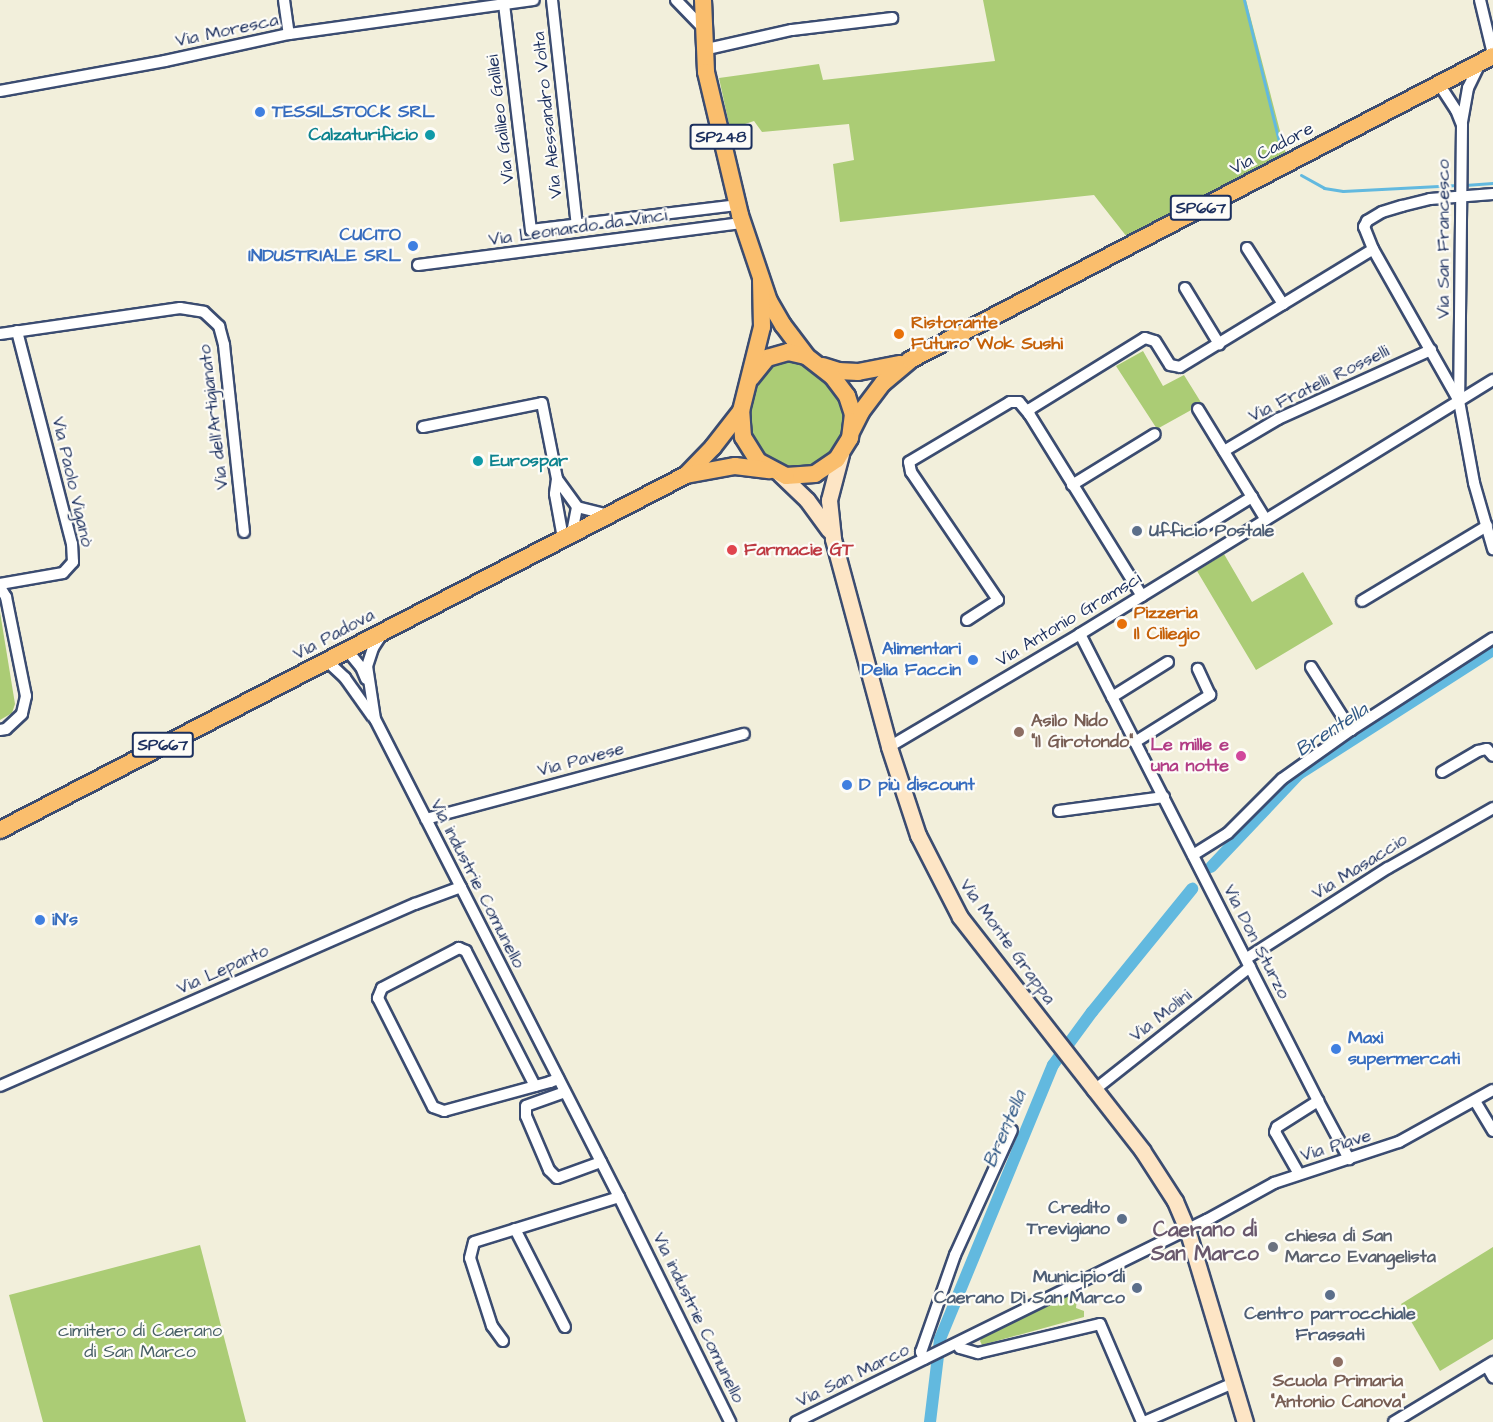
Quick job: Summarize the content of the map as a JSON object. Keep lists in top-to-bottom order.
{
  "streets": {
    "main road": [
      "SP248",
      "Via Cadore",
      "SP667",
      "Via Padova",
      "Via Monte Grappa"
    ],
    "street": [
      "Via Moresca",
      "Via Alessandro Volta",
      "Via Galileo Galilei",
      "Via Leonardo da Vinci",
      "Via San Francesco",
      "Via Fratelli Rosselli",
      "Via dell'Artigianato",
      "Via Paolo Viganò",
      "Via Antonio Gramsci",
      "Via Pavese",
      "Via Masaccio",
      "Via industrie Comunello",
      "Via Don Sturzo",
      "Via Lepanto",
      "Via Molini",
      "Via Piave",
      "Via San Marco"
    ]
  },
  "crossings": [
    ["Via Moresca", "Via Galileo Galilei"],
    ["Via Alessandro Volta", "Via Galileo Galilei"],
    ["SP248", "Via Monte Grappa"],
    ["SP248", "Via Piave"],
    ["Via Cadore", "Via San Francesco"],
    ["Via Cadore", "Via Padova"],
    ["Via Cadore", "Via Monte Grappa"],
    ["Via Leonardo da Vinci", "Via Monte Grappa"],
    ["Via San Francesco", "Via Antonio Gramsci"],
    ["Via dell'Artigianato", "Via Paolo Viganò"],
    ["Via Antonio Gramsci", "Via Monte Grappa"],
    ["Via Antonio Gramsci", "Via Don Sturzo"],
    ["Via Padova", "Via Monte Grappa"],
    ["Via Pavese", "Via industrie Comunello"],
    ["Via Masaccio", "Via Don Sturzo"],
    ["Via Masaccio", "Via Molini"],
    ["Via industrie Comunello", "Via Lepanto"],
    ["Via Monte Grappa", "Via Molini"],
    ["Via Monte Grappa", "Via Piave"],
    ["Via Don Sturzo", "Via Molini"],
    ["Via Don Sturzo", "Via Piave"],
    ["Via Piave", "Via San Marco"]
  ],
  "districts": ["Caerano di San Marco"],
  "water": ["Brentella"],
  "parks": ["cimitero di Caerano di San Marco"],
  "places": [
    "TESSILSTOCK SRL",
    "Calzaturificio",
    "CUCITO INDUSTRIALE SRL",
    "Ristorante Futuro Wok Sushi",
    "Eurospar",
    "Ufficio Postale",
    "Farmacie GT",
    "Pizzeria Il Ciliegio",
    "Alimentari Delia Faccin",
    "Asilo Nido \"Il Girotondo\"",
    "Le mille e una notte",
    "D più discount",
    "iN's",
    "Maxi supermercati",
    "Credito Trevigiano",
    "chiesa di San Marco Evangelista",
    "Municipio di Caerano Di San Marco",
    "Centro parrocchiale Frassati",
    "Scuola Primaria \"Antonio Canova\""
  ]
}
